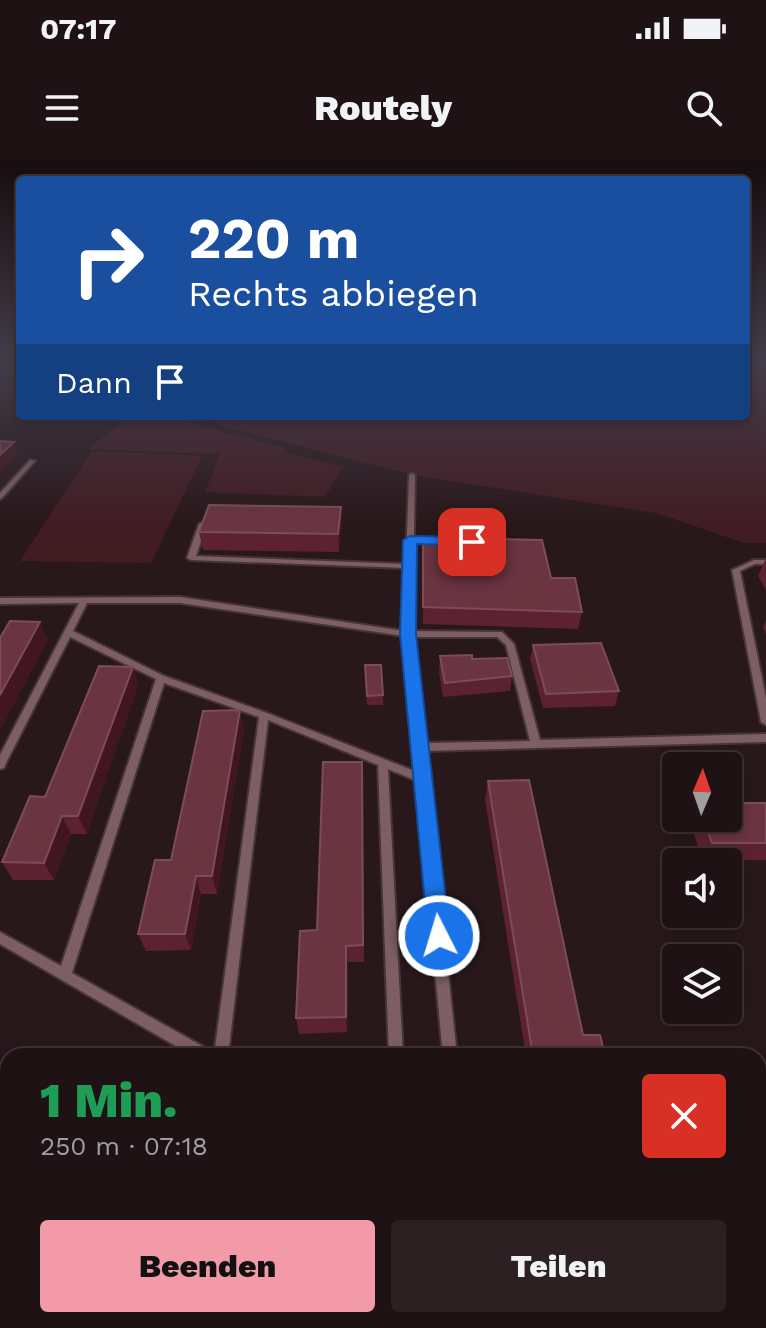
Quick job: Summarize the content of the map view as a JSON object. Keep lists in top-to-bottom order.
{
  "north": "top",
  "page": {
    "status": "07:17",
    "header": "Routely",
    "turn": ["220 m", "Rechts abbiegen"],
    "then": "Dann",
    "heading": ["1 Min.", "250 m · 07:18"],
    "buttons": ["Beenden", "Teilen"]
  }
}
